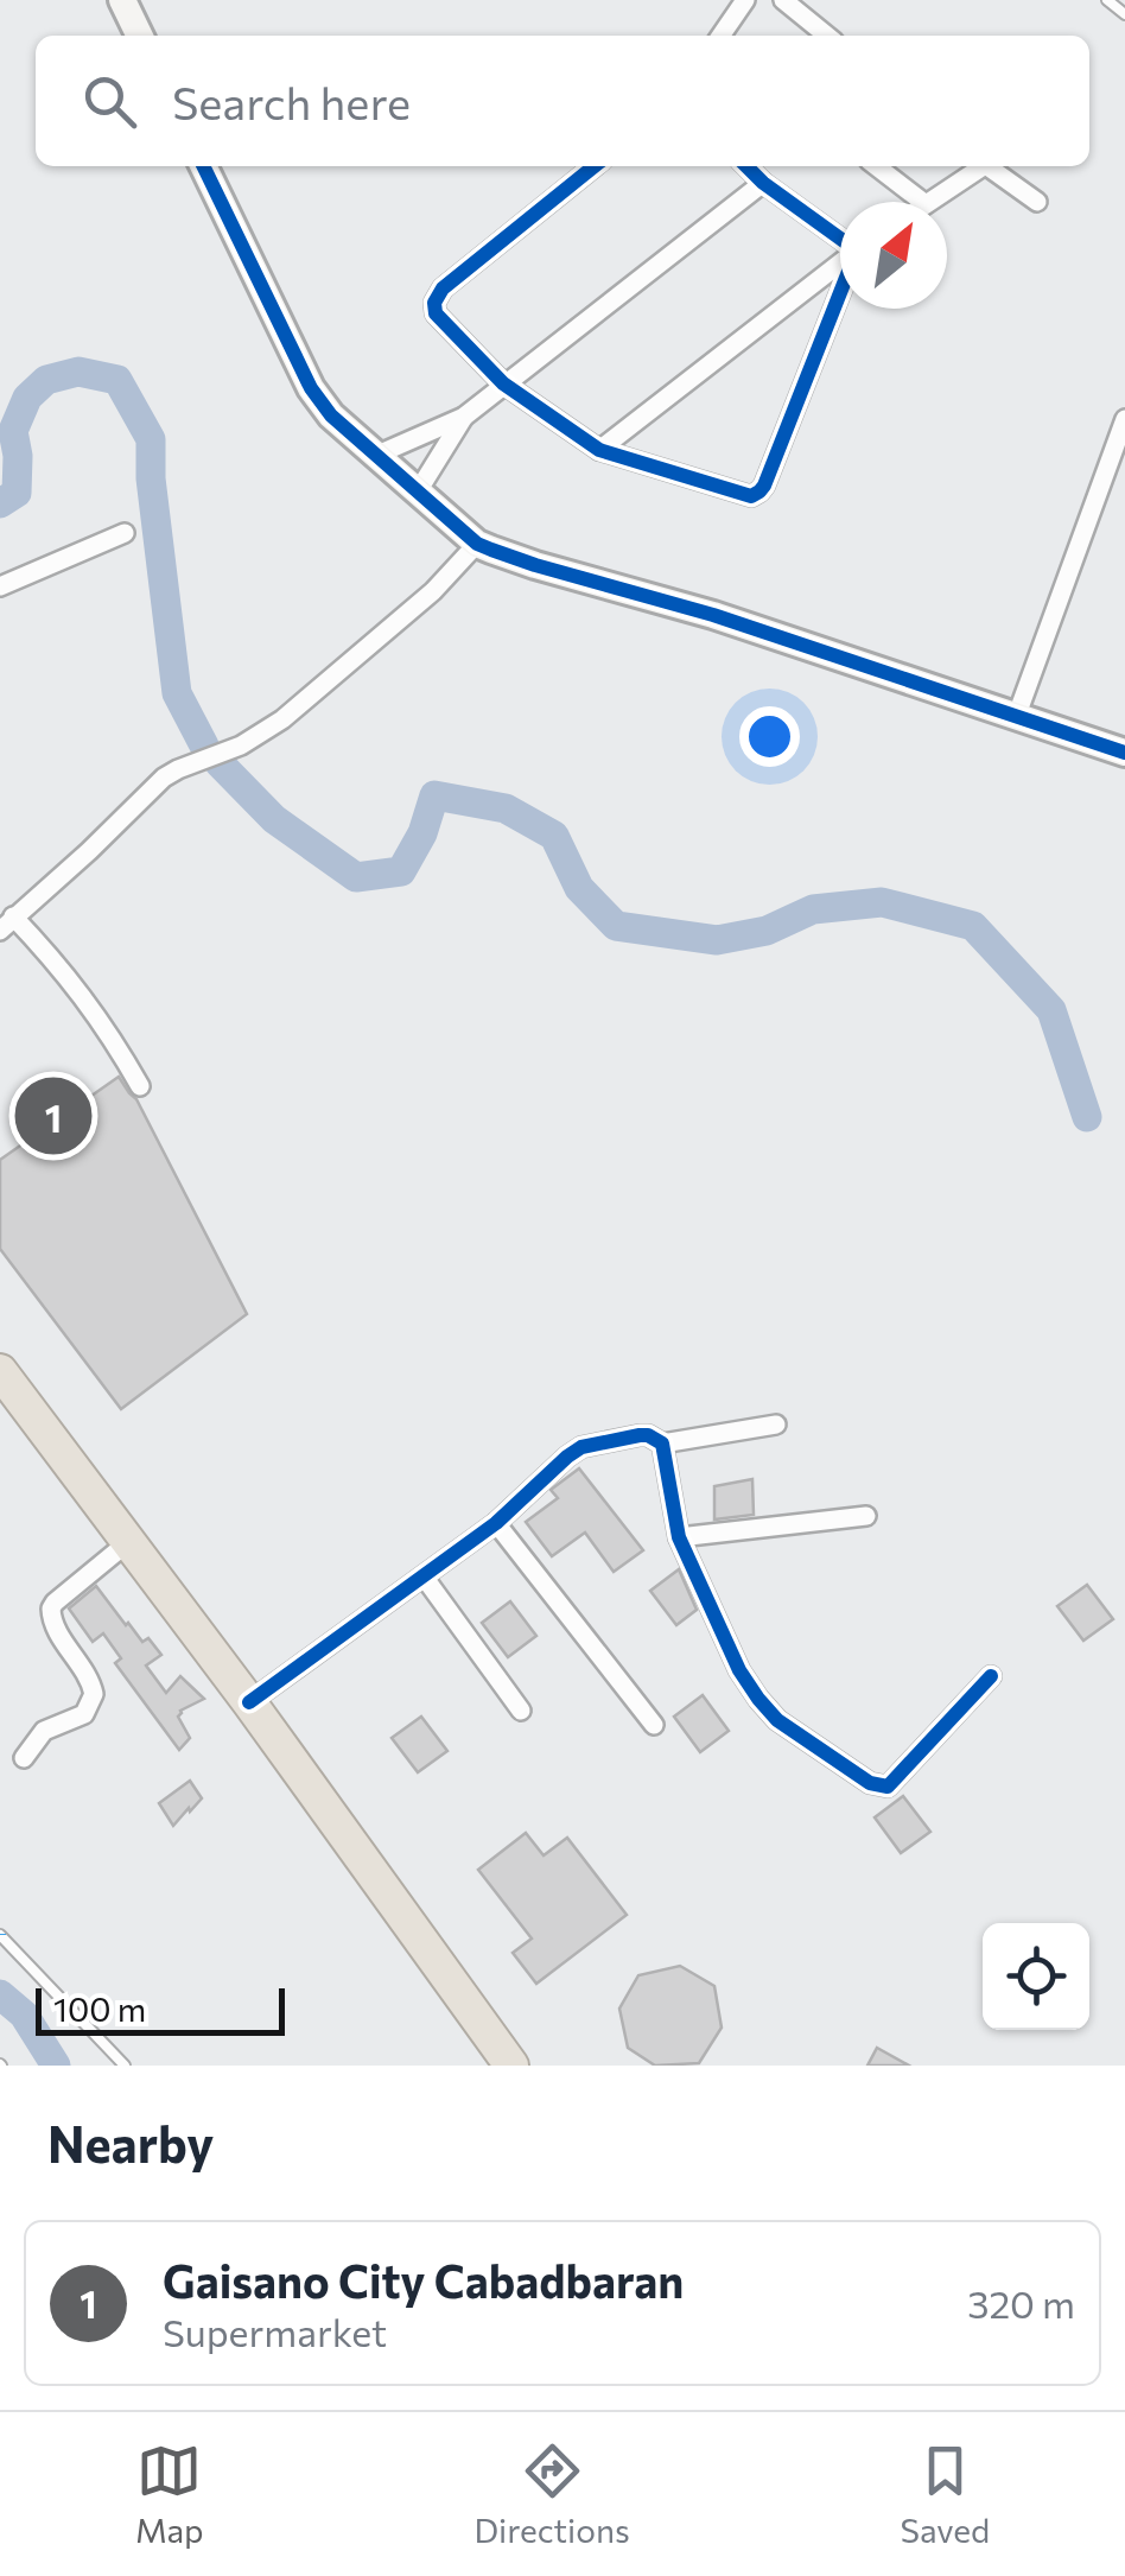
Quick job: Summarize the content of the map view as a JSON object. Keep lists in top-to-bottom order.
{
  "scale_bar": "100 m",
  "north": "top right",
  "page": {
    "search": "Search here",
    "pins": "1",
    "scale": "100 m",
    "heading": "Nearby",
    "list": [
      {
        "mark": "1",
        "name": "Gaisano City Cabadbaran",
        "note": "Supermarket",
        "value": "320 m"
      }
    ],
    "nav": ["Map", "Directions", "Saved"]
  }
}
